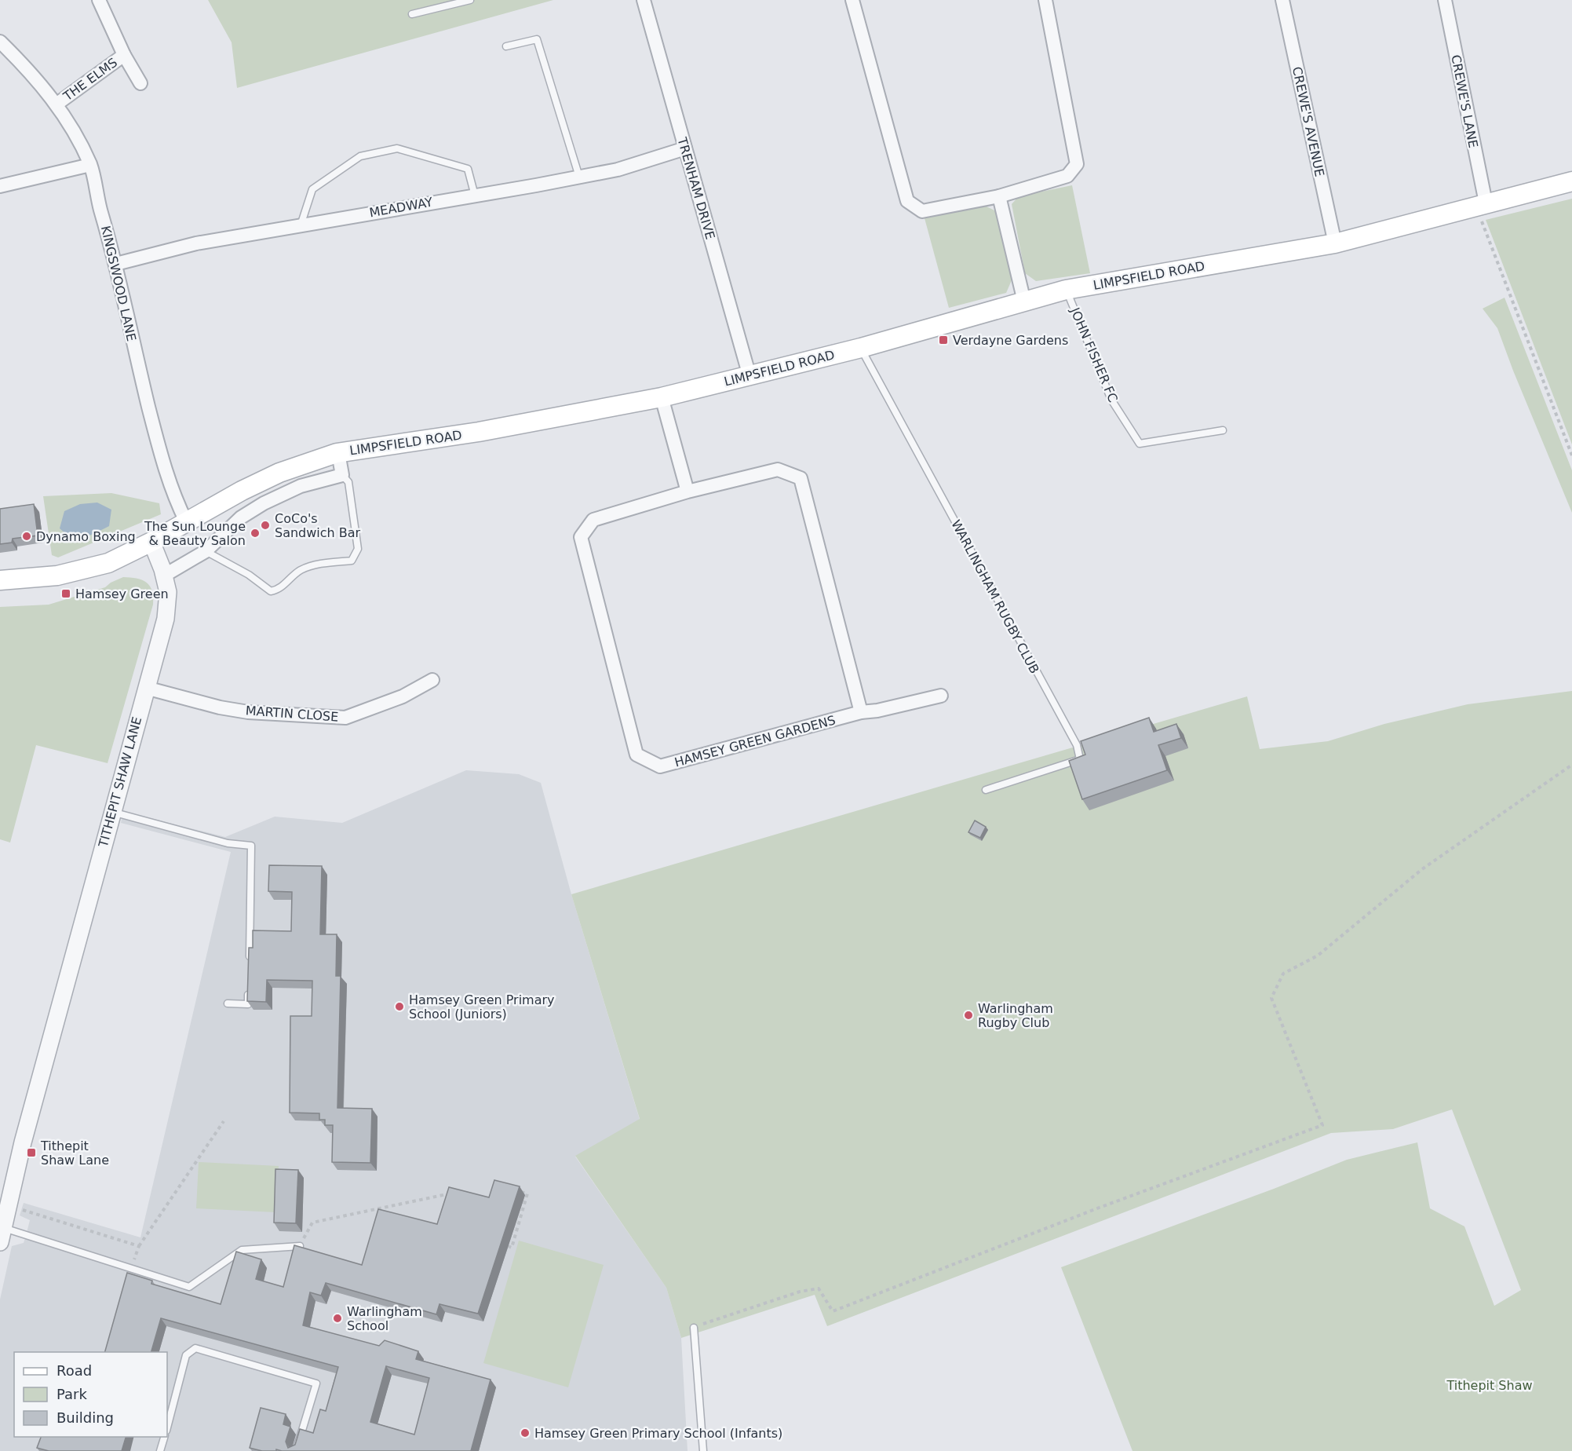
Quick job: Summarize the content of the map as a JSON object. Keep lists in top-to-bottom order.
{
  "streets": {
    "main road": ["LIMPSFIELD ROAD"],
    "street": [
      "THE ELMS",
      "CREWE'S LANE",
      "CREWE'S AVENUE",
      "TRENHAM DRIVE",
      "MEADWAY",
      "KINGSWOOD LANE",
      "MARTIN CLOSE",
      "HAMSEY GREEN GARDENS",
      "TITHEPIT SHAW LANE"
    ],
    "lane": ["JOHN FISHER FC", "WARLINGHAM RUGBY CLUB"]
  },
  "crossings": [
    ["THE ELMS", "KINGSWOOD LANE"],
    ["CREWE'S LANE", "LIMPSFIELD ROAD"],
    ["CREWE'S AVENUE", "LIMPSFIELD ROAD"],
    ["TRENHAM DRIVE", "MEADWAY"],
    ["TRENHAM DRIVE", "LIMPSFIELD ROAD"],
    ["MEADWAY", "KINGSWOOD LANE"],
    ["LIMPSFIELD ROAD", "KINGSWOOD LANE"],
    ["LIMPSFIELD ROAD", "JOHN FISHER FC"],
    ["LIMPSFIELD ROAD", "WARLINGHAM RUGBY CLUB"],
    ["LIMPSFIELD ROAD", "TITHEPIT SHAW LANE"],
    ["MARTIN CLOSE", "TITHEPIT SHAW LANE"]
  ],
  "parks": ["Tithepit Shaw"],
  "places": {
    "transit": ["Verdayne Gardens", "Hamsey Green", "Tithepit Shaw Lane"],
    "other": [
      "CoCo's Sandwich Bar",
      "The Sun Lounge & Beauty Salon",
      "Dynamo Boxing",
      "Hamsey Green Primary School (Juniors)",
      "Warlingham Rugby Club",
      "Warlingham School",
      "Hamsey Green Primary School (Infants)"
    ]
  },
  "legend": ["Road", "Park", "Building"]
}
